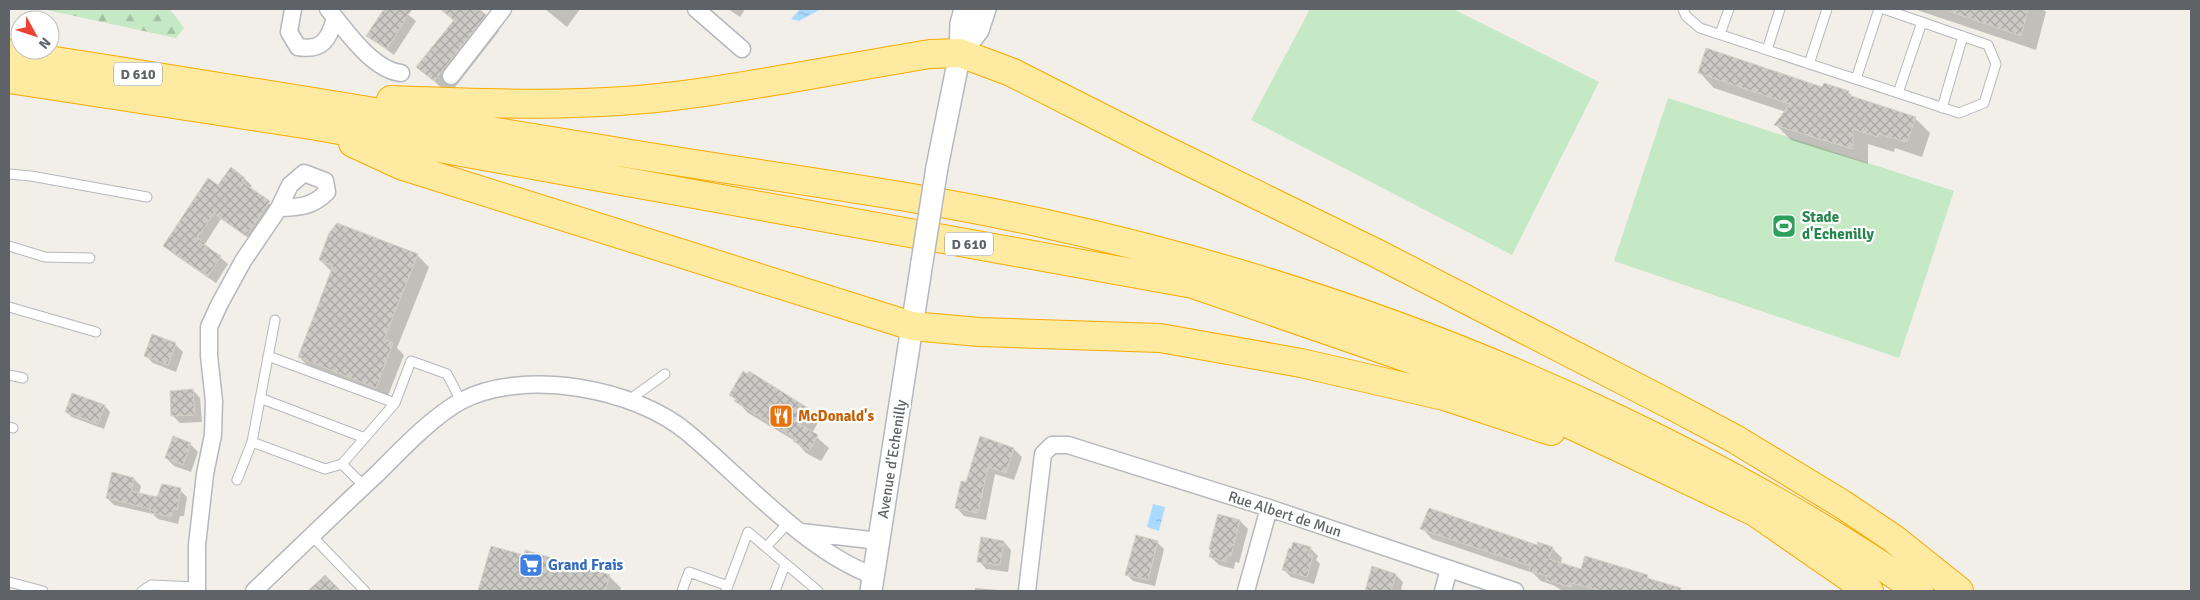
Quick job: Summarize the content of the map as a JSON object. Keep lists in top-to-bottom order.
{
  "streets": {
    "highway": ["D 610"],
    "street": ["Avenue d'Echenilly", "Rue Albert de Mun"]
  },
  "places": {
    "sports": ["Stade d'Echenilly"],
    "restaurant": ["McDonald's"],
    "supermarket": ["Grand Frais"]
  },
  "north": "bottom right"
}
